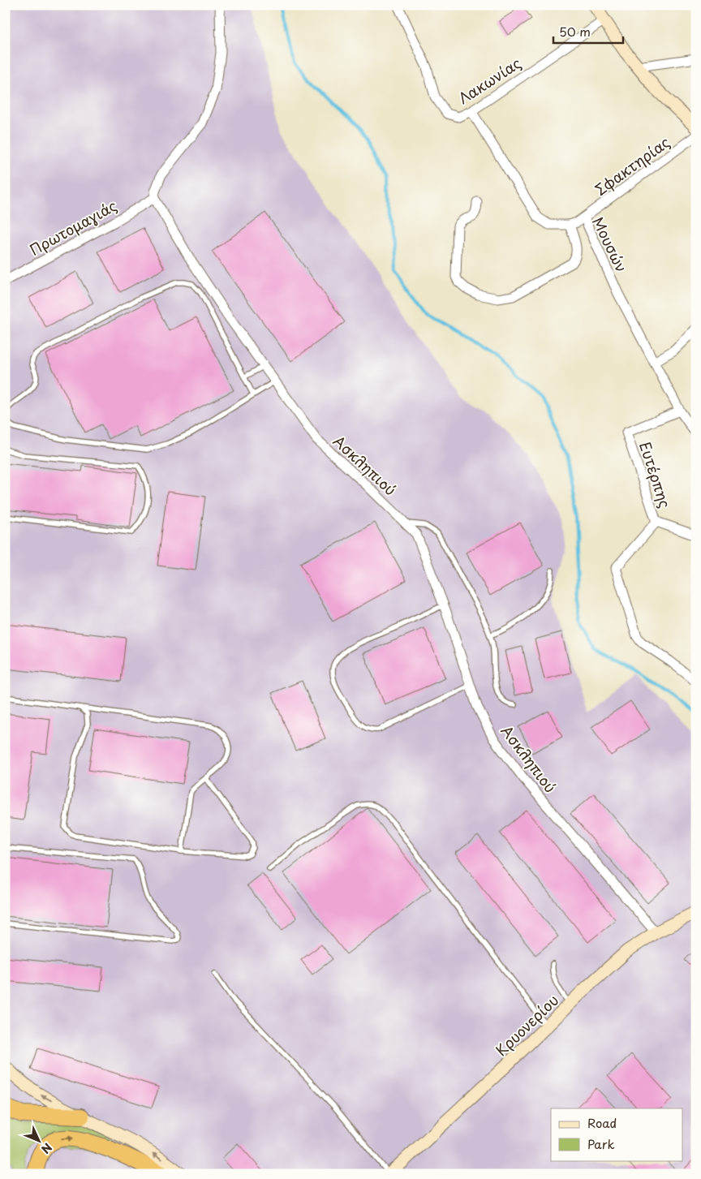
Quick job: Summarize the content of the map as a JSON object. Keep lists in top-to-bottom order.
{
  "streets": {
    "main road": ["Κρυονερίου"],
    "street": [
      "Λακωνίας",
      "Σφακτηρίας",
      "Πρωτομαγιάς",
      "Μουσών",
      "Ασκληπιού",
      "Ευτέρπης"
    ]
  },
  "crossings": [
    ["Λακωνίας", "Μουσών"],
    ["Σφακτηρίας", "Μουσών"],
    ["Πρωτομαγιάς", "Ασκληπιού"],
    ["Μουσών", "Ευτέρπης"],
    ["Ασκληπιού", "Κρυονερίου"]
  ],
  "legend": ["Road", "Park"],
  "scale_bar": "50 m",
  "north": "bottom right"
}
